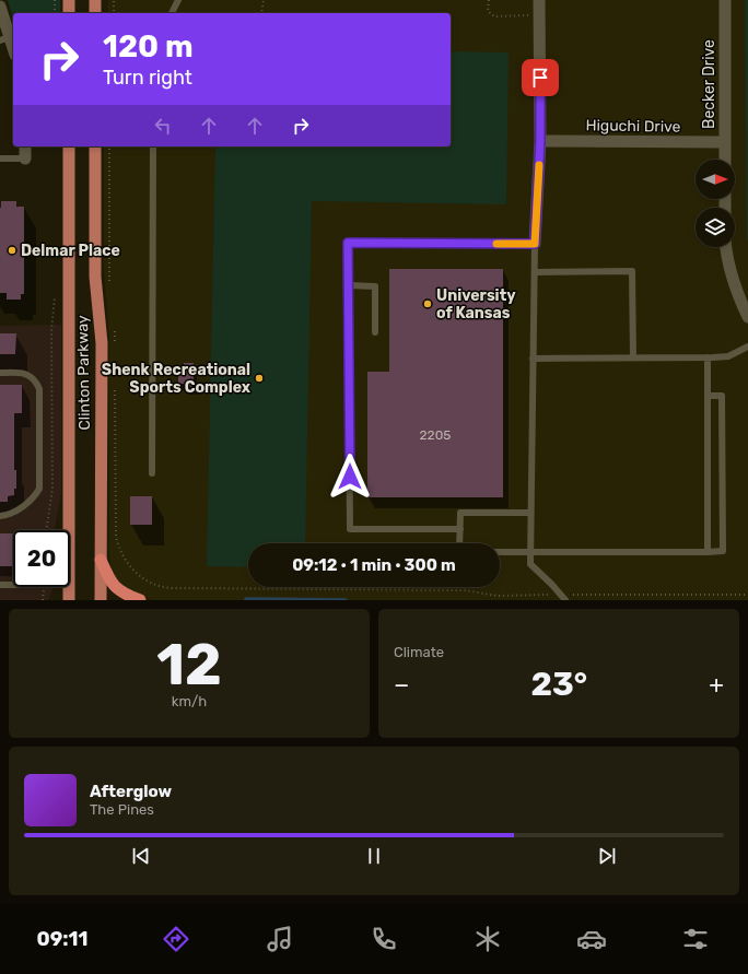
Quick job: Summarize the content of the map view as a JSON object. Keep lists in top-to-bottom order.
{
  "streets": {
    "main road": ["Clinton Parkway"],
    "street": ["Becker Drive", "Higuchi Drive"]
  },
  "crossings": [
    ["Becker Drive", "Higuchi Drive"]
  ],
  "places": ["Delmar Place", "University of Kansas", "Shenk Recreational Sports Complex"],
  "house_numbers": ["2205"],
  "north": "right",
  "page": {
    "turn": ["120 m", "Turn right"],
    "limit": "20",
    "trip": "09:12 · 1 min · 300 m",
    "tile": [
      ["12", "km/h"],
      "Climate"
    ],
    "heat": ["−", "23°", "+"],
    "song": ["Afterglow", "The Pines"],
    "tabs": "09:11"
  }
}
